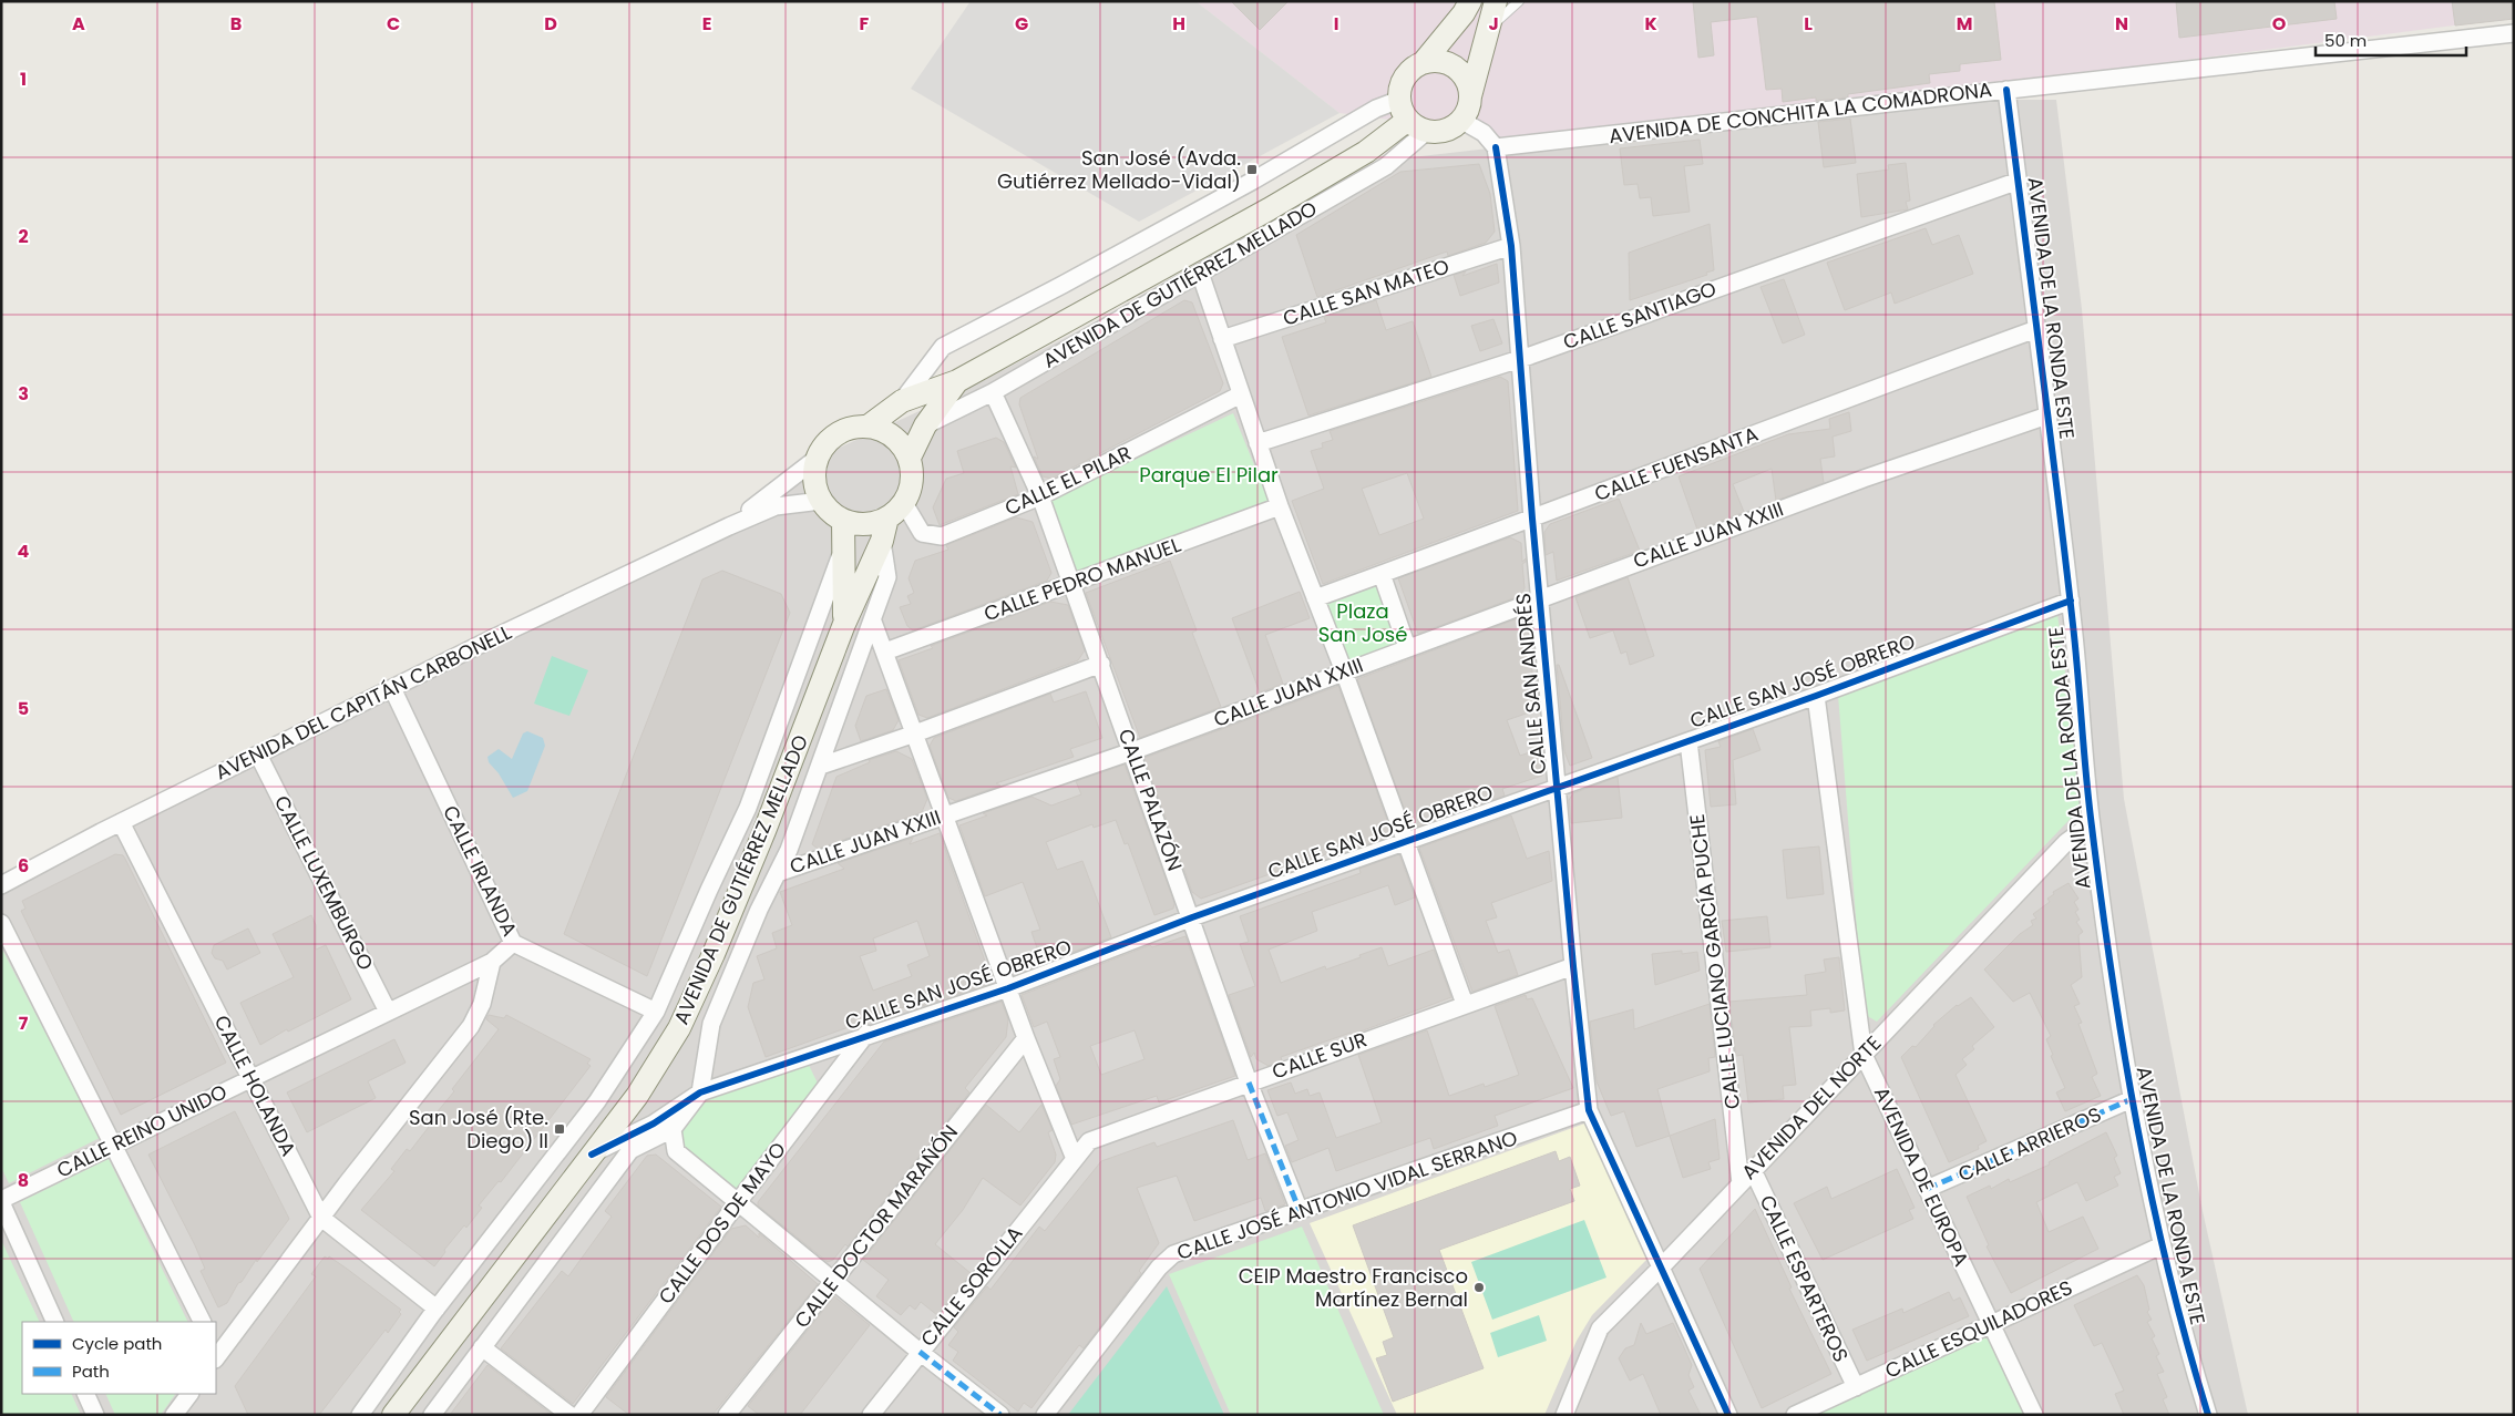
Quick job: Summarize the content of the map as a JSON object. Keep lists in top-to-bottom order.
{
  "streets": {
    "main road": ["AVENIDA DE GUTIÉRREZ MELLADO"],
    "street": [
      "AVENIDA DE CONCHITA LA COMADRONA",
      "CALLE SAN MATEO",
      "AVENIDA DE LA RONDA ESTE",
      "CALLE SANTIAGO",
      "CALLE FUENSANTA",
      "CALLE EL PILAR",
      "CALLE JUAN XXIII",
      "CALLE PEDRO MANUEL",
      "CALLE SAN JOSÉ OBRERO",
      "CALLE SAN ANDRÉS",
      "AVENIDA DEL CAPITÁN CARBONELL",
      "CALLE PALAZÓN",
      "CALLE IRLANDA",
      "CALLE LUXEMBURGO",
      "CALLE LUCIANO GARCÍA PUCHE",
      "CALLE SUR",
      "CALLE HOLANDA",
      "AVENIDA DEL NORTE",
      "CALLE REINO UNIDO",
      "CALLE ARRIEROS",
      "AVENIDA DE EUROPA",
      "CALLE JOSÉ ANTONIO VIDAL SERRANO",
      "CALLE DOS DE MAYO",
      "CALLE DOCTOR MARAÑÓN",
      "CALLE ESPARTEROS",
      "CALLE SOROLLA",
      "CALLE ESQUILADORES"
    ]
  },
  "crossings": [
    ["AVENIDA DE CONCHITA LA COMADRONA", "AVENIDA DE LA RONDA ESTE"],
    ["AVENIDA DE CONCHITA LA COMADRONA", "CALLE SAN ANDRÉS"],
    ["AVENIDA DE GUTIÉRREZ MELLADO", "CALLE EL PILAR"],
    ["AVENIDA DE GUTIÉRREZ MELLADO", "CALLE JUAN XXIII"],
    ["AVENIDA DE GUTIÉRREZ MELLADO", "CALLE SAN JOSÉ OBRERO"],
    ["AVENIDA DE GUTIÉRREZ MELLADO", "CALLE PALAZÓN"],
    ["AVENIDA DE GUTIÉRREZ MELLADO", "CALLE IRLANDA"],
    ["AVENIDA DE GUTIÉRREZ MELLADO", "CALLE HOLANDA"],
    ["CALLE SAN MATEO", "CALLE SAN ANDRÉS"],
    ["AVENIDA DE LA RONDA ESTE", "CALLE SANTIAGO"],
    ["AVENIDA DE LA RONDA ESTE", "CALLE FUENSANTA"],
    ["AVENIDA DE LA RONDA ESTE", "CALLE JUAN XXIII"],
    ["AVENIDA DE LA RONDA ESTE", "CALLE SAN JOSÉ OBRERO"],
    ["AVENIDA DE LA RONDA ESTE", "AVENIDA DEL NORTE"],
    ["AVENIDA DE LA RONDA ESTE", "CALLE ARRIEROS"],
    ["AVENIDA DE LA RONDA ESTE", "CALLE ESQUILADORES"],
    ["CALLE SANTIAGO", "CALLE SAN ANDRÉS"],
    ["CALLE FUENSANTA", "CALLE SAN ANDRÉS"],
    ["CALLE EL PILAR", "CALLE PALAZÓN"],
    ["CALLE JUAN XXIII", "CALLE SAN ANDRÉS"],
    ["CALLE JUAN XXIII", "CALLE PALAZÓN"],
    ["CALLE PEDRO MANUEL", "CALLE PALAZÓN"],
    ["CALLE SAN JOSÉ OBRERO", "CALLE SAN ANDRÉS"],
    ["CALLE SAN JOSÉ OBRERO", "CALLE PALAZÓN"],
    ["CALLE SAN JOSÉ OBRERO", "CALLE LUCIANO GARCÍA PUCHE"],
    ["CALLE SAN JOSÉ OBRERO", "AVENIDA DE EUROPA"],
    ["CALLE SAN JOSÉ OBRERO", "CALLE DOS DE MAYO"],
    ["CALLE SAN ANDRÉS", "CALLE SUR"],
    ["CALLE SAN ANDRÉS", "AVENIDA DEL NORTE"],
    ["CALLE SAN ANDRÉS", "CALLE JOSÉ ANTONIO VIDAL SERRANO"],
    ["AVENIDA DEL CAPITÁN CARBONELL", "CALLE IRLANDA"],
    ["AVENIDA DEL CAPITÁN CARBONELL", "CALLE LUXEMBURGO"],
    ["AVENIDA DEL CAPITÁN CARBONELL", "CALLE HOLANDA"],
    ["CALLE PALAZÓN", "CALLE SUR"],
    ["CALLE PALAZÓN", "CALLE JOSÉ ANTONIO VIDAL SERRANO"],
    ["CALLE IRLANDA", "CALLE REINO UNIDO"],
    ["CALLE LUXEMBURGO", "CALLE REINO UNIDO"],
    ["CALLE LUCIANO GARCÍA PUCHE", "AVENIDA DEL NORTE"],
    ["CALLE SUR", "CALLE SOROLLA"],
    ["CALLE HOLANDA", "CALLE REINO UNIDO"],
    ["AVENIDA DEL NORTE", "AVENIDA DE EUROPA"],
    ["AVENIDA DEL NORTE", "CALLE ESPARTEROS"],
    ["CALLE ARRIEROS", "AVENIDA DE EUROPA"],
    ["AVENIDA DE EUROPA", "CALLE ESQUILADORES"],
    ["CALLE ESPARTEROS", "CALLE ESQUILADORES"]
  ],
  "parks": ["Parque El Pilar", "Plaza San José"],
  "places": {
    "transit": ["San José (Avda. Gutiérrez Mellado-Vidal)", "San José (Rte. Diego) II"],
    "other": ["CEIP Maestro Francisco Martínez Bernal"]
  },
  "legend": ["Cycle path", "Path"],
  "scale_bar": "50 m",
  "grid": {
    "columns": [
      "A",
      "B",
      "C",
      "D",
      "E",
      "F",
      "G",
      "H",
      "I",
      "J",
      "K",
      "L",
      "M",
      "N",
      "O"
    ],
    "rows": [
      "1",
      "2",
      "3",
      "4",
      "5",
      "6",
      "7",
      "8"
    ]
  }
}
